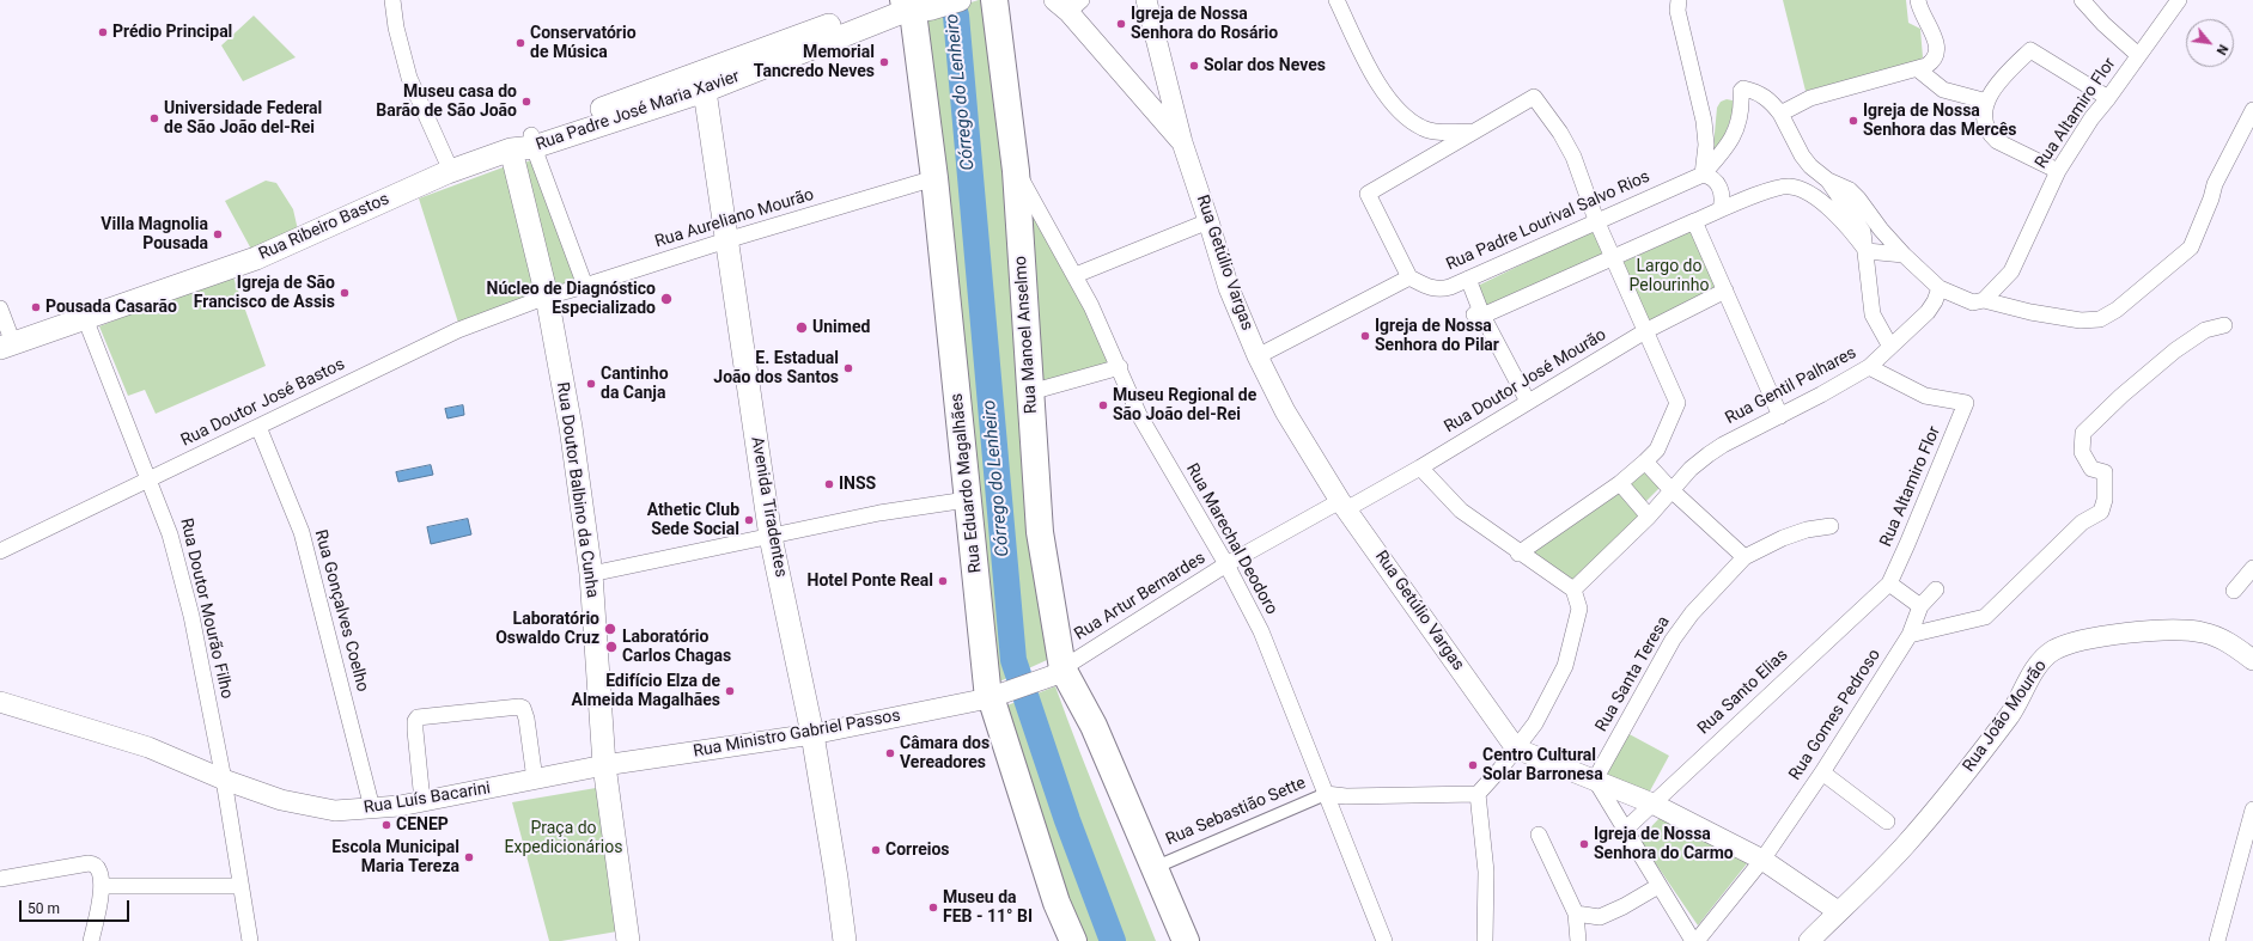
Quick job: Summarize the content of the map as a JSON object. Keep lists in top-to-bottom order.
{
  "streets": {
    "highway": ["Rua Manoel Anselmo", "Rua Eduardo Magalhães"],
    "main road": [
      "Rua Padre José Maria Xavier",
      "Rua Ribeiro Bastos",
      "Rua Doutor Balbino da Cunha",
      "Avenida Tiradentes"
    ],
    "street": [
      "Rua Altamiro Flor",
      "Rua Aureliano Mourão",
      "Rua Padre Lourival Salvo Rios",
      "Rua Getúlio Vargas",
      "Rua Doutor José Mourão",
      "Rua Gentil Palhares",
      "Rua Doutor José Bastos",
      "Rua Marechal Deodoro",
      "Rua Artur Bernardes",
      "Rua Doutor Mourão Filho",
      "Rua Gonçalves Coelho",
      "Rua Santa Teresa",
      "Rua Santo Elias",
      "Rua Gomes Pedroso",
      "Rua João Mourão",
      "Rua Ministro Gabriel Passos",
      "Rua Luís Bacarini",
      "Rua Sebastião Sette"
    ]
  },
  "crossings": [
    ["Rua Padre José Maria Xavier", "Rua Ribeiro Bastos"],
    ["Rua Padre José Maria Xavier", "Rua Eduardo Magalhães"],
    ["Rua Padre José Maria Xavier", "Rua Doutor Balbino da Cunha"],
    ["Rua Padre José Maria Xavier", "Avenida Tiradentes"],
    ["Rua Altamiro Flor", "Rua Gentil Palhares"],
    ["Rua Altamiro Flor", "Rua Santo Elias"],
    ["Rua Aureliano Mourão", "Rua Doutor José Bastos"],
    ["Rua Aureliano Mourão", "Rua Eduardo Magalhães"],
    ["Rua Aureliano Mourão", "Rua Doutor Balbino da Cunha"],
    ["Rua Aureliano Mourão", "Avenida Tiradentes"],
    ["Rua Ribeiro Bastos", "Rua Doutor Balbino da Cunha"],
    ["Rua Ribeiro Bastos", "Rua Doutor Mourão Filho"],
    ["Rua Getúlio Vargas", "Rua Doutor José Mourão"],
    ["Rua Getúlio Vargas", "Rua Artur Bernardes"],
    ["Rua Manoel Anselmo", "Rua Marechal Deodoro"],
    ["Rua Manoel Anselmo", "Rua Artur Bernardes"],
    ["Rua Manoel Anselmo", "Rua Ministro Gabriel Passos"],
    ["Rua Manoel Anselmo", "Rua Sebastião Sette"],
    ["Rua Doutor José Mourão", "Rua Artur Bernardes"],
    ["Rua Doutor José Bastos", "Rua Doutor Balbino da Cunha"],
    ["Rua Doutor José Bastos", "Rua Doutor Mourão Filho"],
    ["Rua Doutor José Bastos", "Rua Gonçalves Coelho"],
    ["Rua Eduardo Magalhães", "Rua Ministro Gabriel Passos"],
    ["Rua Doutor Balbino da Cunha", "Rua Ministro Gabriel Passos"],
    ["Rua Doutor Balbino da Cunha", "Rua Luís Bacarini"],
    ["Avenida Tiradentes", "Rua Ministro Gabriel Passos"],
    ["Rua Marechal Deodoro", "Rua Artur Bernardes"],
    ["Rua Marechal Deodoro", "Rua Sebastião Sette"],
    ["Rua Artur Bernardes", "Rua Ministro Gabriel Passos"],
    ["Rua Doutor Mourão Filho", "Rua Luís Bacarini"],
    ["Rua Gonçalves Coelho", "Rua Luís Bacarini"],
    ["Rua Ministro Gabriel Passos", "Rua Luís Bacarini"]
  ],
  "water": ["Córrego do Lenheiro"],
  "parks": ["Largo do Pelourinho", "Praça do Expedicionários"],
  "places": [
    "Igreja de Nossa Senhora do Rosário",
    "Prédio Principal",
    "Conservatório de Música",
    "Memorial Tancredo Neves",
    "Solar dos Neves",
    "Museu casa do Barão de São João",
    "Universidade Federal de São João del-Rei",
    "Igreja de Nossa Senhora das Mercês",
    "Villa Magnolia Pousada",
    "Igreja de São Francisco de Assis",
    "Núcleo de Diagnóstico Especializado",
    "Pousada Casarão",
    "Unimed",
    "Igreja de Nossa Senhora do Pilar",
    "E. Estadual João dos Santos",
    "Cantinho da Canja",
    "Museu Regional de São João del-Rei",
    "INSS",
    "Athetic Club Sede Social",
    "Hotel Ponte Real",
    "Laboratório Oswaldo Cruz",
    "Laboratório Carlos Chagas",
    "Edifício Elza de Almeida Magalhães",
    "Câmara dos Vereadores",
    "Centro Cultural Solar Barronesa",
    "CENEP",
    "Igreja de Nossa Senhora do Carmo",
    "Correios",
    "Escola Municipal Maria Tereza",
    "Museu da FEB - 11° BI"
  ],
  "scale_bar": "50 m",
  "north": "bottom right"
}
